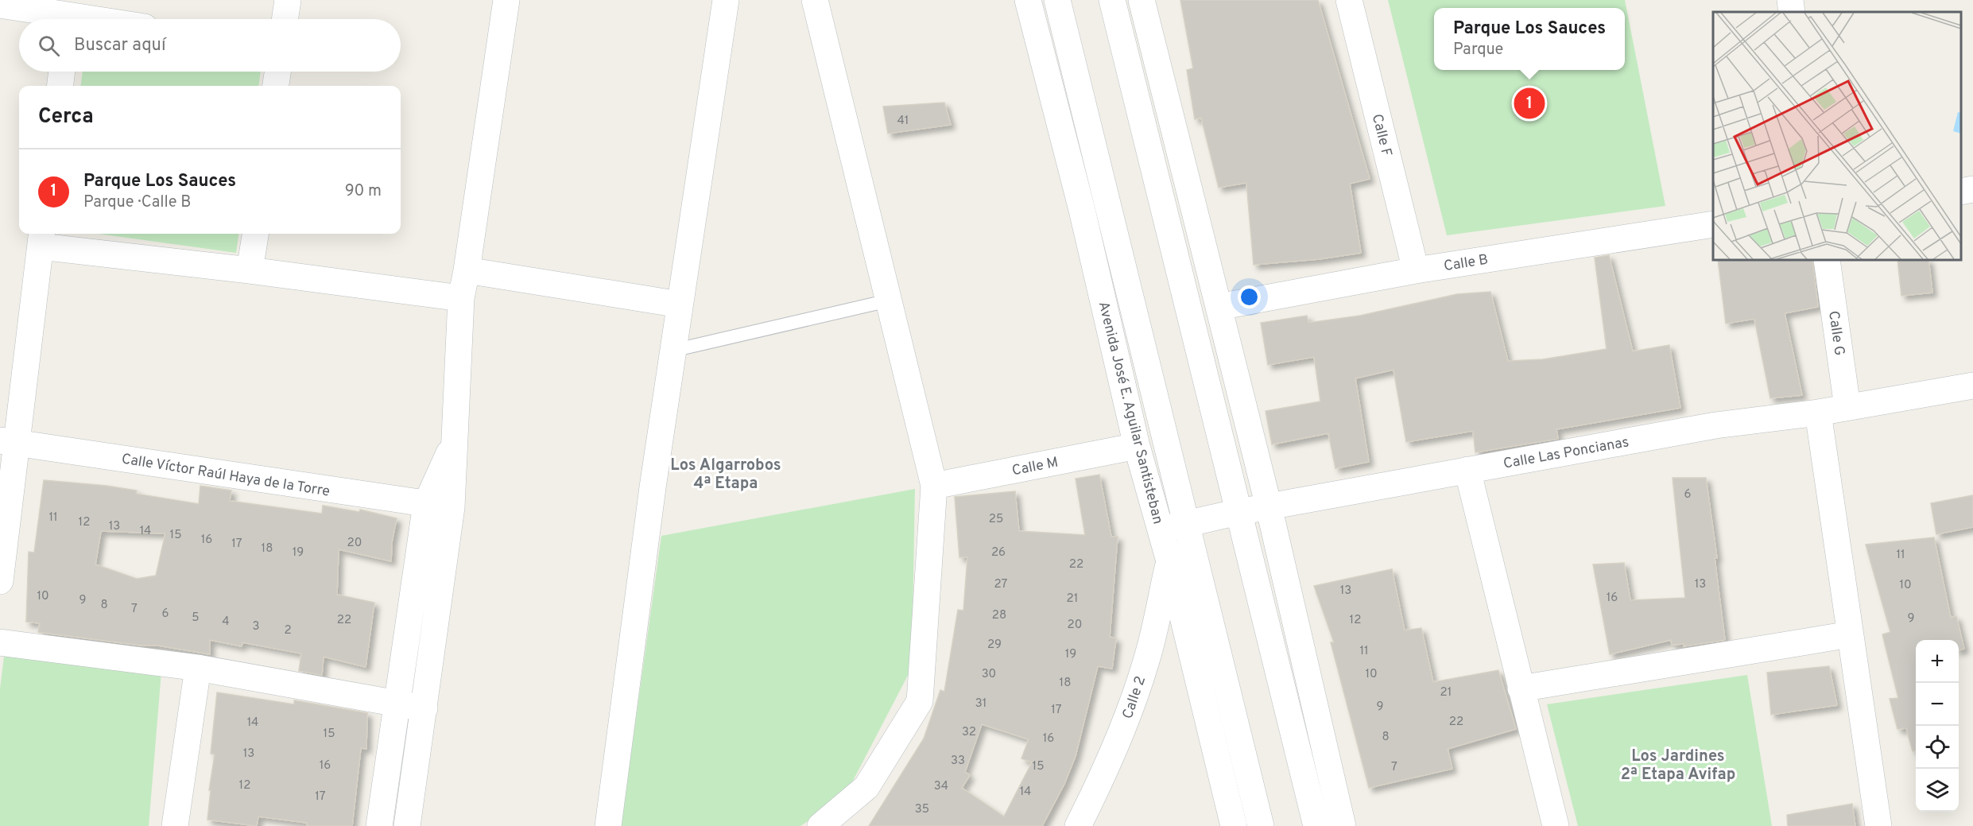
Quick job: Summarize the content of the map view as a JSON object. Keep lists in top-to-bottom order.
{
  "streets": {
    "street": [
      "Calle F",
      "Calle B",
      "Calle G",
      "Avenida José E. Aguilar Santisteban",
      "Calle Las Poncianas",
      "Calle M",
      "Calle Víctor Raúl Haya de la Torre",
      "Calle 2"
    ]
  },
  "crossings": [
    ["Calle F", "Calle B"],
    ["Calle G", "Calle Las Poncianas"],
    ["Avenida José E. Aguilar Santisteban", "Calle Las Poncianas"],
    ["Avenida José E. Aguilar Santisteban", "Calle M"],
    ["Avenida José E. Aguilar Santisteban", "Calle 2"]
  ],
  "districts": ["Los Algarrobos 4ª Etapa", "Los Jardines 2ª Etapa Avifap"],
  "house_numbers": [
    "41",
    "6",
    "11",
    "25",
    "12",
    "13",
    "14",
    "15",
    "16",
    "20",
    "17",
    "18",
    "19",
    "26",
    "11",
    "22",
    "27",
    "13",
    "10",
    "13",
    "10",
    "16",
    "21",
    "9",
    "8",
    "7",
    "6",
    "28",
    "5",
    "9",
    "22",
    "12",
    "4",
    "20",
    "3",
    "2",
    "29",
    "11",
    "19",
    "30",
    "10",
    "18",
    "21",
    "31",
    "9",
    "17",
    "22",
    "14",
    "32",
    "15",
    "8",
    "16",
    "13",
    "33",
    "16",
    "15",
    "7",
    "12",
    "34",
    "14",
    "17",
    "35"
  ],
  "page": {
    "popup": ["Parque Los Sauces", "Parque"],
    "search": "Buscar aquí",
    "pins": "1",
    "heading": "Cerca",
    "list": [
      {
        "mark": "1",
        "name": "Parque Los Sauces",
        "note": "Parque · Calle B",
        "value": "90 m"
      }
    ],
    "map_buttons": ["+", "−"]
  }
}
